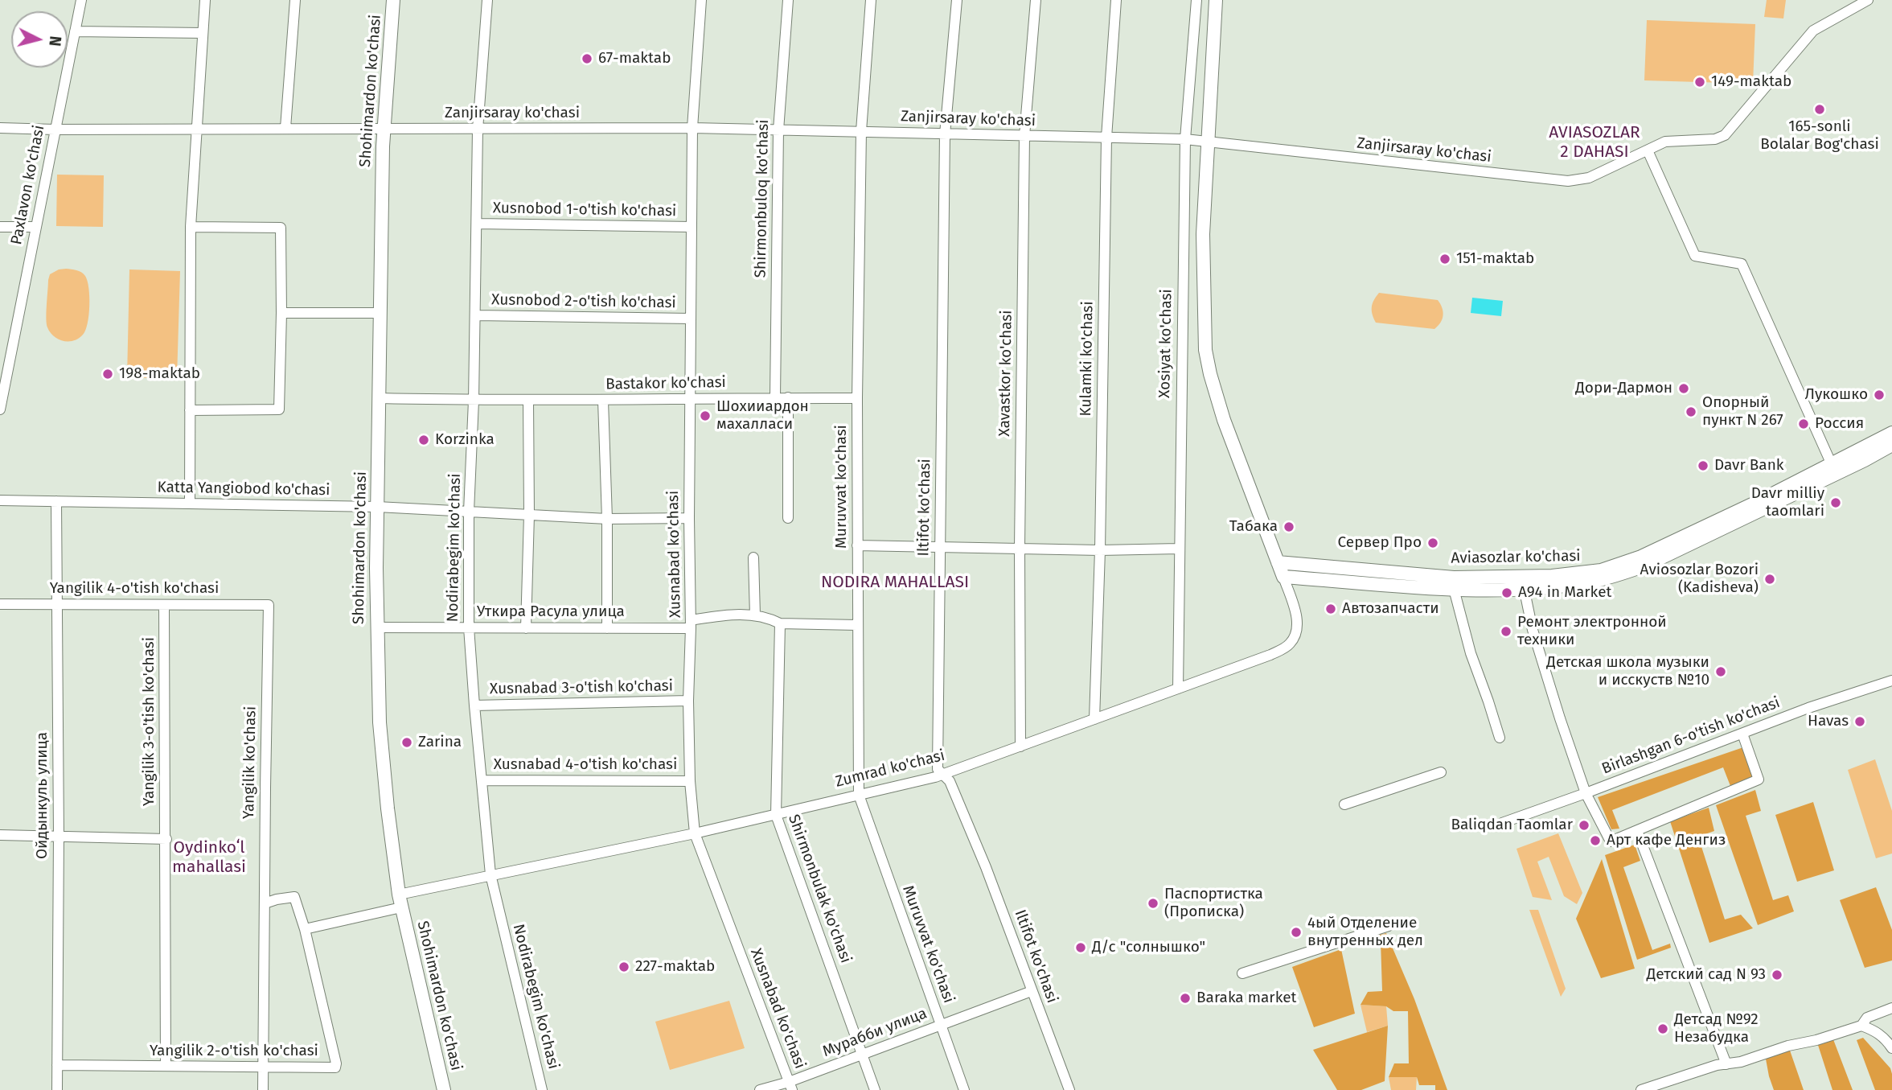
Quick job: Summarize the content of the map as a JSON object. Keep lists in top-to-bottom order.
{
  "streets": {
    "main road": ["Shohimardon ko'chasi", "Aviasozlar ko'chasi", "Zumrad ko'chasi"],
    "street": [
      "Zanjirsaray ko'chasi",
      "Paxlavon ko'chasi",
      "Shirmonbuloq ko'chasi",
      "Xusnobod 1-o'tish ko'chasi",
      "Xusnobod 2-o'tish ko'chasi",
      "Xosiyat ko'chasi",
      "Kulamki ko'chasi",
      "Xavastkor ko'chasi",
      "Bastakor ko'chasi",
      "Muruvvat ko'chasi",
      "Katta Yangiobod ko'chasi",
      "Iltifot ko'chasi",
      "Nodirabegim ko'chasi",
      "Xusnabad ko'chasi",
      "Yangilik 4-o'tish ko'chasi",
      "Уткира Расула улица",
      "Xusnabad 3-o'tish ko'chasi",
      "Yangilik 3-o'tish ko'chasi",
      "Birlashgan 6-o'tish ko'chasi",
      "Yangilik ko'chasi",
      "Xusnabad 4-o'tish ko'chasi",
      "Ойдынкуль улица",
      "Shirmonbulak ko'chasi",
      "Мурабби улица",
      "Yangilik 2-o'tish ko'chasi"
    ]
  },
  "crossings": [
    ["Shohimardon ko'chasi", "Zanjirsaray ko'chasi"],
    ["Shohimardon ko'chasi", "Bastakor ko'chasi"],
    ["Shohimardon ko'chasi", "Katta Yangiobod ko'chasi"],
    ["Shohimardon ko'chasi", "Уткира Расула улица"],
    ["Shohimardon ko'chasi", "Zumrad ko'chasi"],
    ["Zanjirsaray ko'chasi", "Paxlavon ko'chasi"],
    ["Zanjirsaray ko'chasi", "Shirmonbuloq ko'chasi"],
    ["Zanjirsaray ko'chasi", "Xosiyat ko'chasi"],
    ["Zanjirsaray ko'chasi", "Kulamki ko'chasi"],
    ["Zanjirsaray ko'chasi", "Xavastkor ko'chasi"],
    ["Zanjirsaray ko'chasi", "Muruvvat ko'chasi"],
    ["Zanjirsaray ko'chasi", "Iltifot ko'chasi"],
    ["Zanjirsaray ko'chasi", "Nodirabegim ko'chasi"],
    ["Zanjirsaray ko'chasi", "Xusnabad ko'chasi"],
    ["Shirmonbuloq ko'chasi", "Bastakor ko'chasi"],
    ["Xusnobod 1-o'tish ko'chasi", "Nodirabegim ko'chasi"],
    ["Xusnobod 1-o'tish ko'chasi", "Xusnabad ko'chasi"],
    ["Xusnobod 2-o'tish ko'chasi", "Nodirabegim ko'chasi"],
    ["Xusnobod 2-o'tish ko'chasi", "Xusnabad ko'chasi"],
    ["Xosiyat ko'chasi", "Zumrad ko'chasi"],
    ["Kulamki ko'chasi", "Zumrad ko'chasi"],
    ["Xavastkor ko'chasi", "Zumrad ko'chasi"],
    ["Bastakor ko'chasi", "Muruvvat ko'chasi"],
    ["Bastakor ko'chasi", "Nodirabegim ko'chasi"],
    ["Bastakor ko'chasi", "Xusnabad ko'chasi"],
    ["Muruvvat ko'chasi", "Уткира Расула улица"],
    ["Muruvvat ko'chasi", "Zumrad ko'chasi"],
    ["Muruvvat ko'chasi", "Мурабби улица"],
    ["Katta Yangiobod ko'chasi", "Nodirabegim ko'chasi"],
    ["Katta Yangiobod ko'chasi", "Xusnabad ko'chasi"],
    ["Katta Yangiobod ko'chasi", "Ойдынкуль улица"],
    ["Iltifot ko'chasi", "Zumrad ko'chasi"],
    ["Iltifot ko'chasi", "Мурабби улица"],
    ["Nodirabegim ko'chasi", "Уткира Расула улица"],
    ["Nodirabegim ko'chasi", "Xusnabad 3-o'tish ko'chasi"],
    ["Nodirabegim ko'chasi", "Xusnabad 4-o'tish ko'chasi"],
    ["Nodirabegim ko'chasi", "Zumrad ko'chasi"],
    ["Xusnabad ko'chasi", "Уткира Расула улица"],
    ["Xusnabad ko'chasi", "Xusnabad 3-o'tish ko'chasi"],
    ["Xusnabad ko'chasi", "Xusnabad 4-o'tish ko'chasi"],
    ["Xusnabad ko'chasi", "Zumrad ko'chasi"],
    ["Xusnabad ko'chasi", "Мурабби улица"],
    ["Aviasozlar ko'chasi", "Zumrad ko'chasi"],
    ["Yangilik 4-o'tish ko'chasi", "Yangilik 3-o'tish ko'chasi"],
    ["Yangilik 4-o'tish ko'chasi", "Yangilik ko'chasi"],
    ["Yangilik 4-o'tish ko'chasi", "Ойдынкуль улица"],
    ["Уткира Расула улица", "Shirmonbulak ko'chasi"],
    ["Yangilik 3-o'tish ko'chasi", "Yangilik 2-o'tish ko'chasi"],
    ["Yangilik ko'chasi", "Yangilik 2-o'tish ko'chasi"],
    ["Zumrad ko'chasi", "Shirmonbulak ko'chasi"],
    ["Ойдынкуль улица", "Yangilik 2-o'tish ko'chasi"],
    ["Shirmonbulak ko'chasi", "Мурабби улица"]
  ],
  "districts": ["AVIASOZLAR 2 DAHASI", "NODIRA MAHALLASI", "Oydinkoʻl mahallasi"],
  "places": [
    "67-maktab",
    "149-maktab",
    "165-sonli Bolalar Bog'chasi",
    "151-maktab",
    "198-maktab",
    "Дори-Дармон",
    "Лукошко",
    "Опорный пункт N 267",
    "Шохииардон махалласи",
    "Россия",
    "Korzinka",
    "Davr Bank",
    "Davr milliy taomlari",
    "Табака",
    "Сервер Про",
    "Aviosozlar Bozori (Kadisheva)",
    "A94 in Market",
    "Автозапчасти",
    "Ремонт электронной техники",
    "Детская школа музыки и исскуств №10",
    "Havas",
    "Zarina",
    "Baliqdan Taomlar",
    "Арт кафе Денгиз",
    "Паспортистка (Прописка)",
    "4ый Отделение внутренных дел",
    "Д/с \"солнышко\"",
    "227-maktab",
    "Детский сад N 93",
    "Baraka market",
    "Детсад №92 Незабудка"
  ],
  "north": "right"
}
